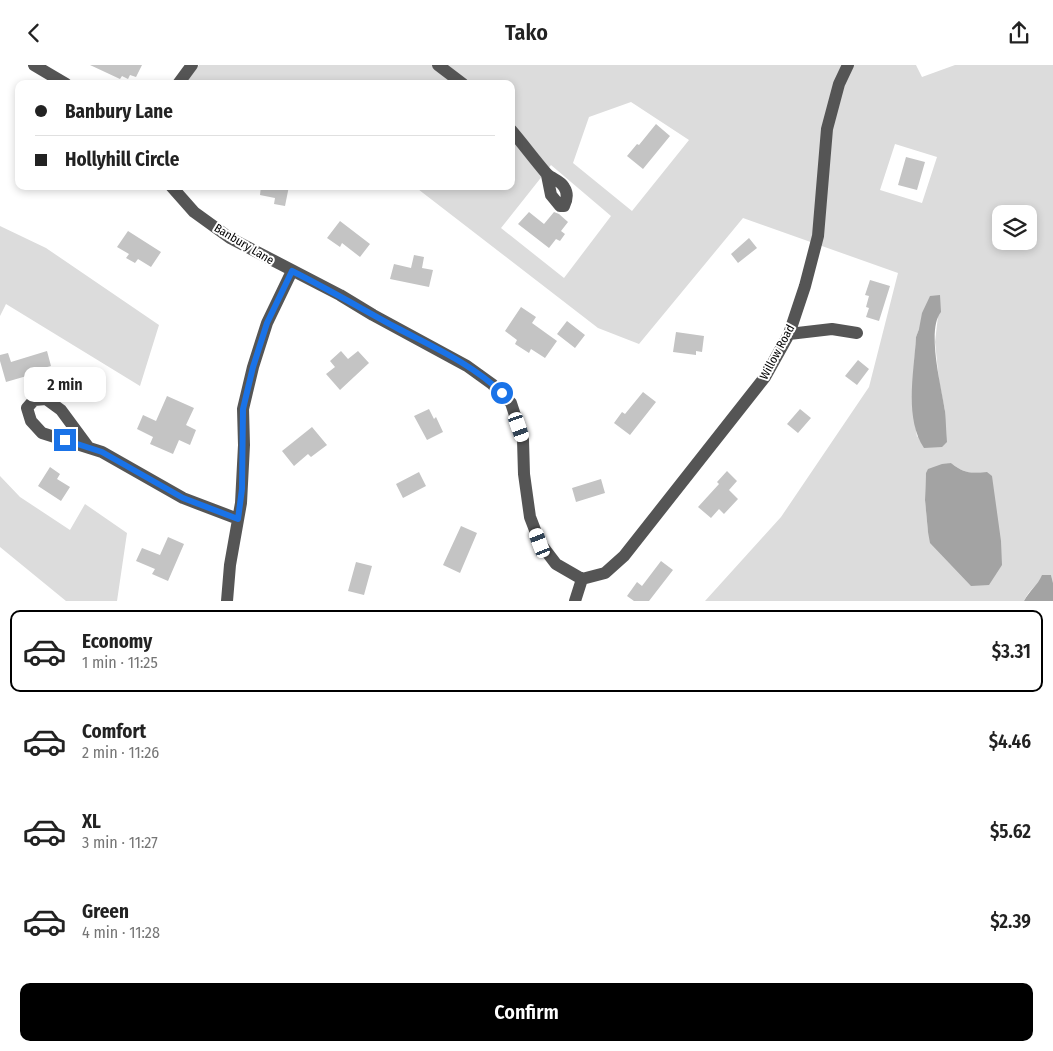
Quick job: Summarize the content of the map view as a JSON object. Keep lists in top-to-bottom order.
{
  "streets": {
    "street": ["Banbury Lane", "Willow Road"]
  },
  "crossings": [
    ["Banbury Lane", "Willow Road"]
  ],
  "page": {
    "header": "Tako",
    "banner": ["Banbury Lane", "Hollyhill Circle"],
    "bubble": "2 min",
    "list": [
      {
        "name": "Economy",
        "note": "1 min · 11:25",
        "value": "$3.31"
      },
      {
        "name": "Comfort",
        "note": "2 min · 11:26",
        "value": "$4.46"
      },
      {
        "name": "XL",
        "note": "3 min · 11:27",
        "value": "$5.62"
      },
      {
        "name": "Green",
        "note": "4 min · 11:28",
        "value": "$2.39"
      }
    ],
    "buttons": "Confirm"
  }
}
